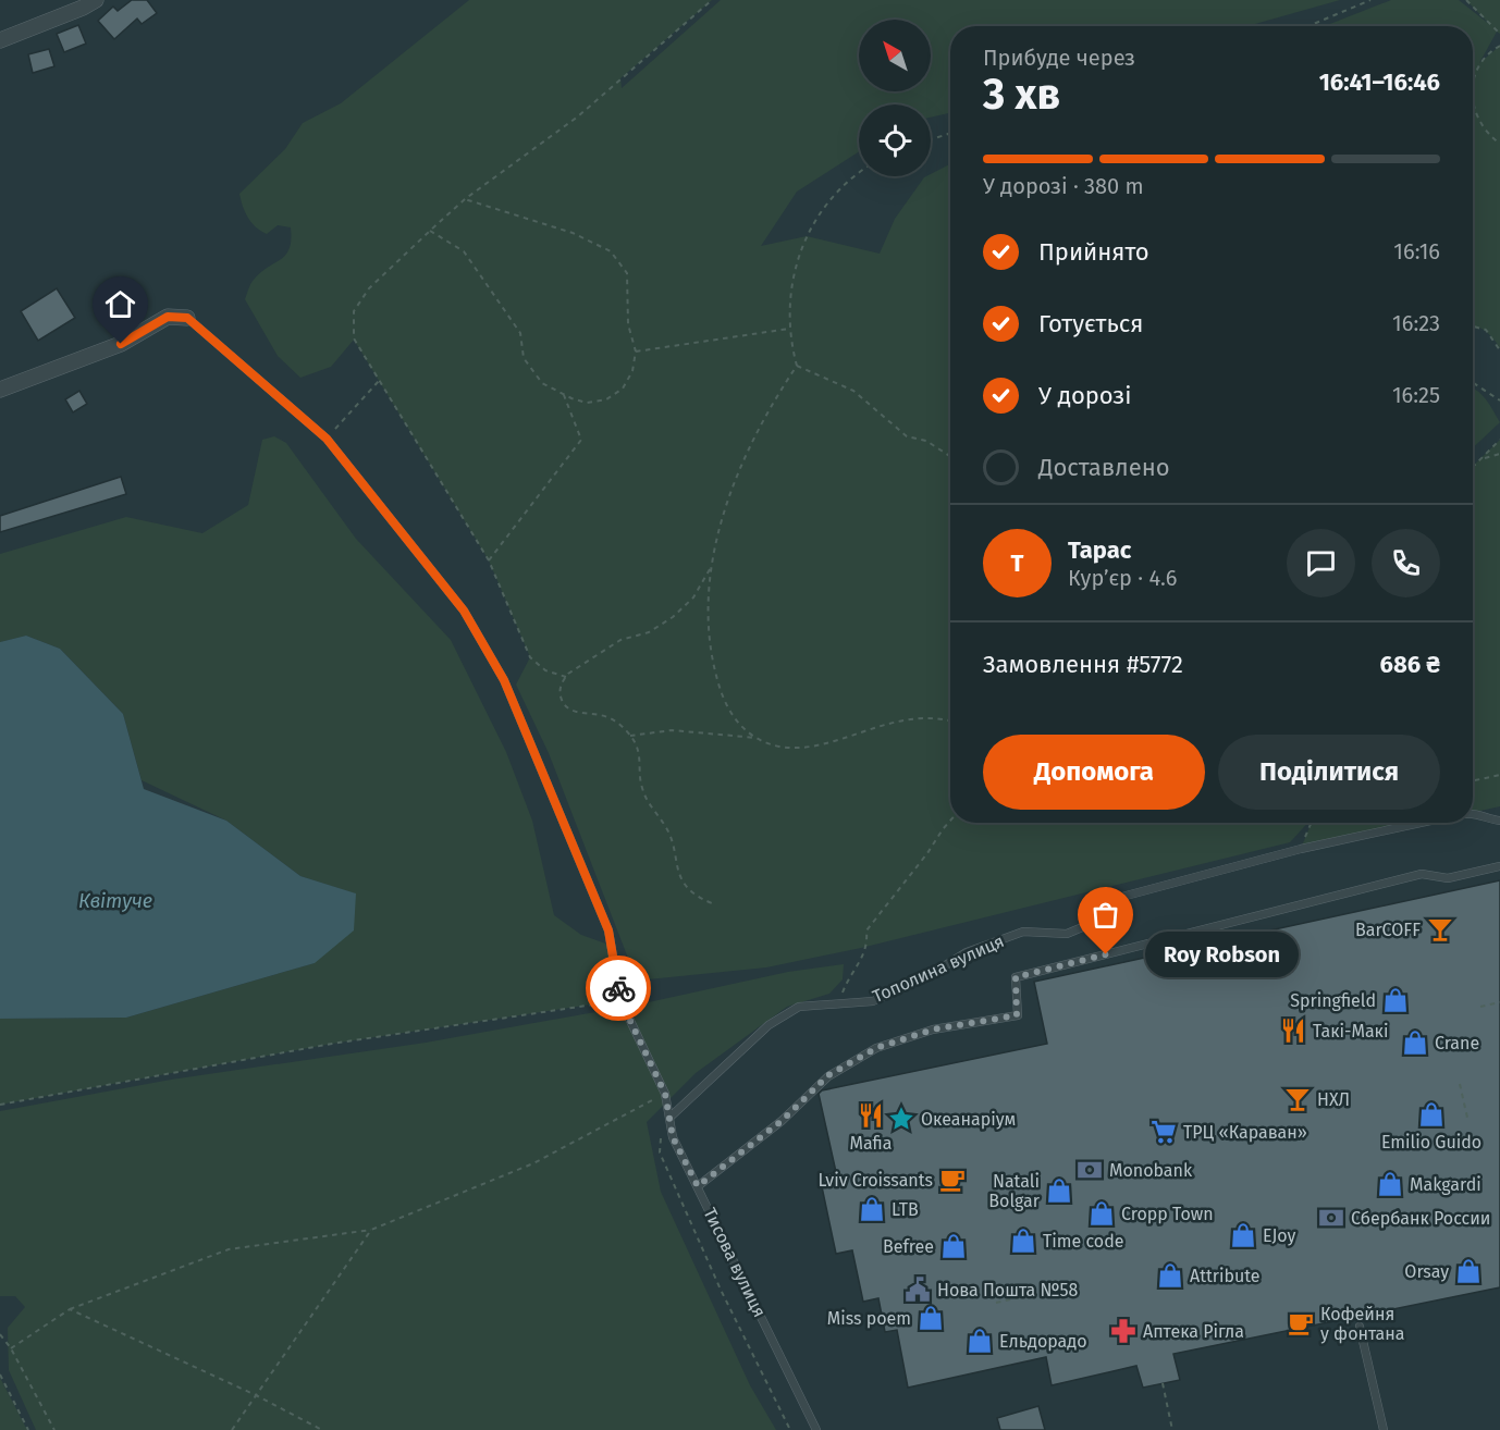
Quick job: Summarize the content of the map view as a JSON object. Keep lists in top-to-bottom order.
{
  "streets": {
    "lane": ["Тополина вулиця", "Тисова вулиця"]
  },
  "crossings": [
    ["Тополина вулиця", "Тисова вулиця"]
  ],
  "water": ["Квітуче"],
  "places": {
    "bar": ["BarCOFF", "НХЛ"],
    "other": ["Roy Robson"],
    "shop": [
      "Springfield",
      "Crane",
      "Emilio Guido",
      "Makgardi",
      "Natali Bolgar",
      "LTB",
      "Cropp Town",
      "EJoy",
      "Time code",
      "Befree",
      "Orsay",
      "Attribute",
      "Miss poem",
      "Ельдорадо"
    ],
    "restaurant": ["Такі-Макі", "Mafia"],
    "place": ["Океанаріум"],
    "supermarket": ["ТРЦ «Караван»"],
    "bank": ["Monobank", "Сбербанк России"],
    "cafe": ["Lviv Croissants", "Кофейня у фонтана"],
    "public building": ["Нова Пошта №58"],
    "pharmacy": ["Аптека Рігла"]
  },
  "north": "top left",
  "page": {
    "heading": ["3 хв", "Прибуде через", "16:41–16:46"],
    "panel": [
      "Тарас",
      "Кур’єр · 4.6",
      "Замовлення #5772",
      "686 ₴"
    ],
    "bar": "У дорозі · 380 m",
    "list": [
      ["Прийнято", "16:16"],
      ["Готується", "16:23"],
      ["У дорозі", "16:25"],
      "Доставлено"
    ],
    "round": "Т",
    "buttons": ["Допомога", "Поділитися"],
    "bubble": "Roy Robson"
  }
}
